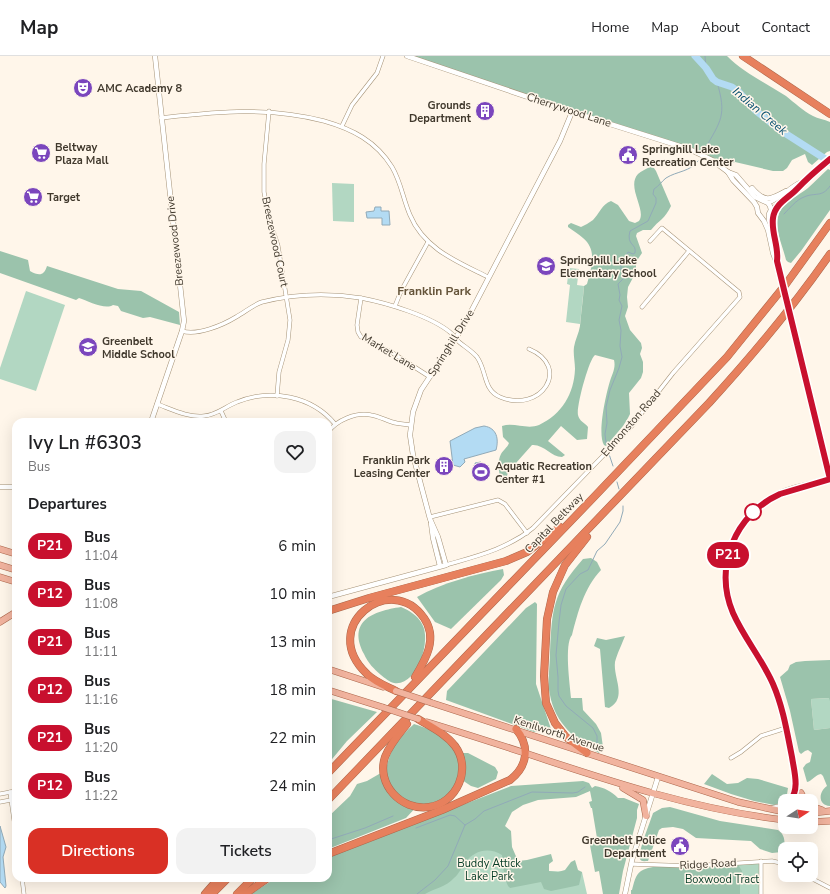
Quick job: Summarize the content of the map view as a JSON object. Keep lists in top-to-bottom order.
{
  "streets": {
    "highway": ["Capital Beltway"],
    "main road": ["Kenilworth Avenue"],
    "street": [
      "Cherrywood Lane",
      "Breezewood Drive",
      "Breezewood Court",
      "Springhill Drive",
      "Market Lane",
      "Edmonston Road",
      "Ridge Road"
    ]
  },
  "crossings": [
    ["Cherrywood Lane", "Springhill Drive"],
    ["Springhill Drive", "Market Lane"],
    ["Springhill Drive", "Edmonston Road"]
  ],
  "districts": ["Franklin Park"],
  "water": ["Indian Creek"],
  "parks": ["Buddy Attick Lake Park", "Boxwood Tract"],
  "places": {
    "theatre": ["AMC Academy 8"],
    "building": ["Grounds Department", "Franklin Park Leasing Center"],
    "supermarket": ["Beltway Plaza Mall", "Target"],
    "public building": ["Springhill Lake Recreation Center", "Greenbelt Police Department"],
    "school or university": ["Springhill Lake Elementary School", "Greenbelt Middle School"],
    "sports": ["Aquatic Recreation Center #1"]
  },
  "lines": ["bus line P21"],
  "north": "right",
  "page": {
    "header": "Map",
    "nav": [
      "Home",
      "Map",
      "About",
      "Contact"
    ],
    "on_map": "P21",
    "heading": [
      ["Ivy Ln #6303", "Bus"],
      "Departures"
    ],
    "list": [
      {
        "mark": "P21",
        "name": "Bus",
        "note": "11:04",
        "value": "6 min"
      },
      {
        "mark": "P12",
        "name": "Bus",
        "note": "11:08",
        "value": "10 min"
      },
      {
        "mark": "P21",
        "name": "Bus",
        "note": "11:11",
        "value": "13 min"
      },
      {
        "mark": "P12",
        "name": "Bus",
        "note": "11:16",
        "value": "18 min"
      },
      {
        "mark": "P21",
        "name": "Bus",
        "note": "11:20",
        "value": "22 min"
      },
      {
        "mark": "P12",
        "name": "Bus",
        "note": "11:22",
        "value": "24 min"
      }
    ],
    "buttons": ["Directions", "Tickets"]
  }
}
